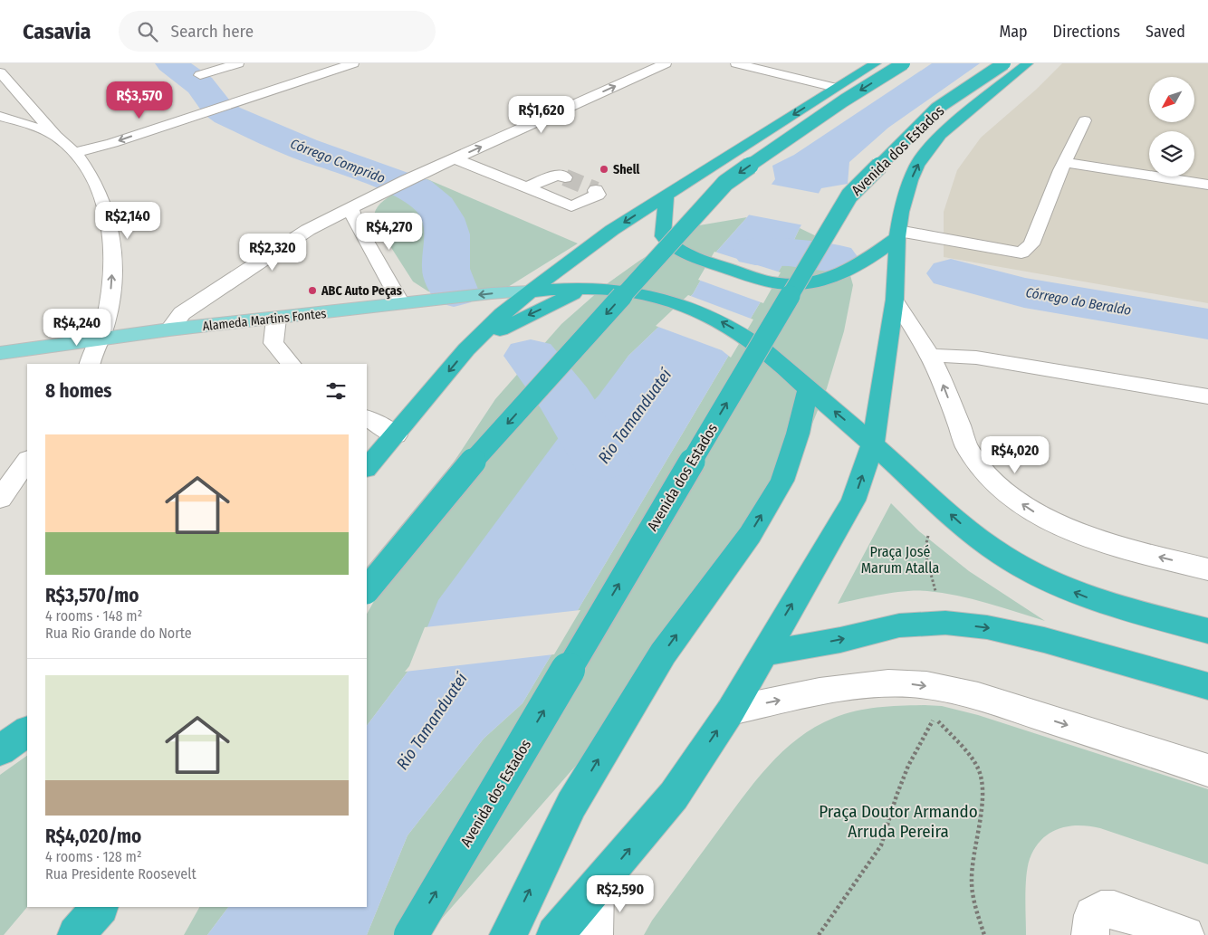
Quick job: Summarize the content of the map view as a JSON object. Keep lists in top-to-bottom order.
{
  "streets": {
    "highway": ["Avenida dos Estados"],
    "main road": ["Alameda Martins Fontes"]
  },
  "water": ["Córrego Comprido", "Córrego do Beraldo", "Rio Tamanduateí"],
  "parks": ["Praça José Marum Atalla", "Praça Doutor Armando Arruda Pereira"],
  "places": ["Shell", "ABC Auto Peças"],
  "north": "bottom left",
  "page": {
    "header": "Casavia",
    "search": "Search here",
    "nav": ["Map", "Directions", "Saved"],
    "price": [
      "R$3,570",
      "R$1,620",
      "R$2,140",
      "R$4,270",
      "R$2,320",
      "R$4,240",
      "R$4,020",
      "R$2,590"
    ],
    "heading": "8 homes",
    "list": [
      {
        "name": "R$3,570/mo",
        "note": "4 rooms · 148 m² · Rua Rio Grande do Norte"
      },
      {
        "name": "R$4,020/mo",
        "note": "4 rooms · 128 m² · Rua Presidente Roosevelt"
      }
    ]
  }
}
